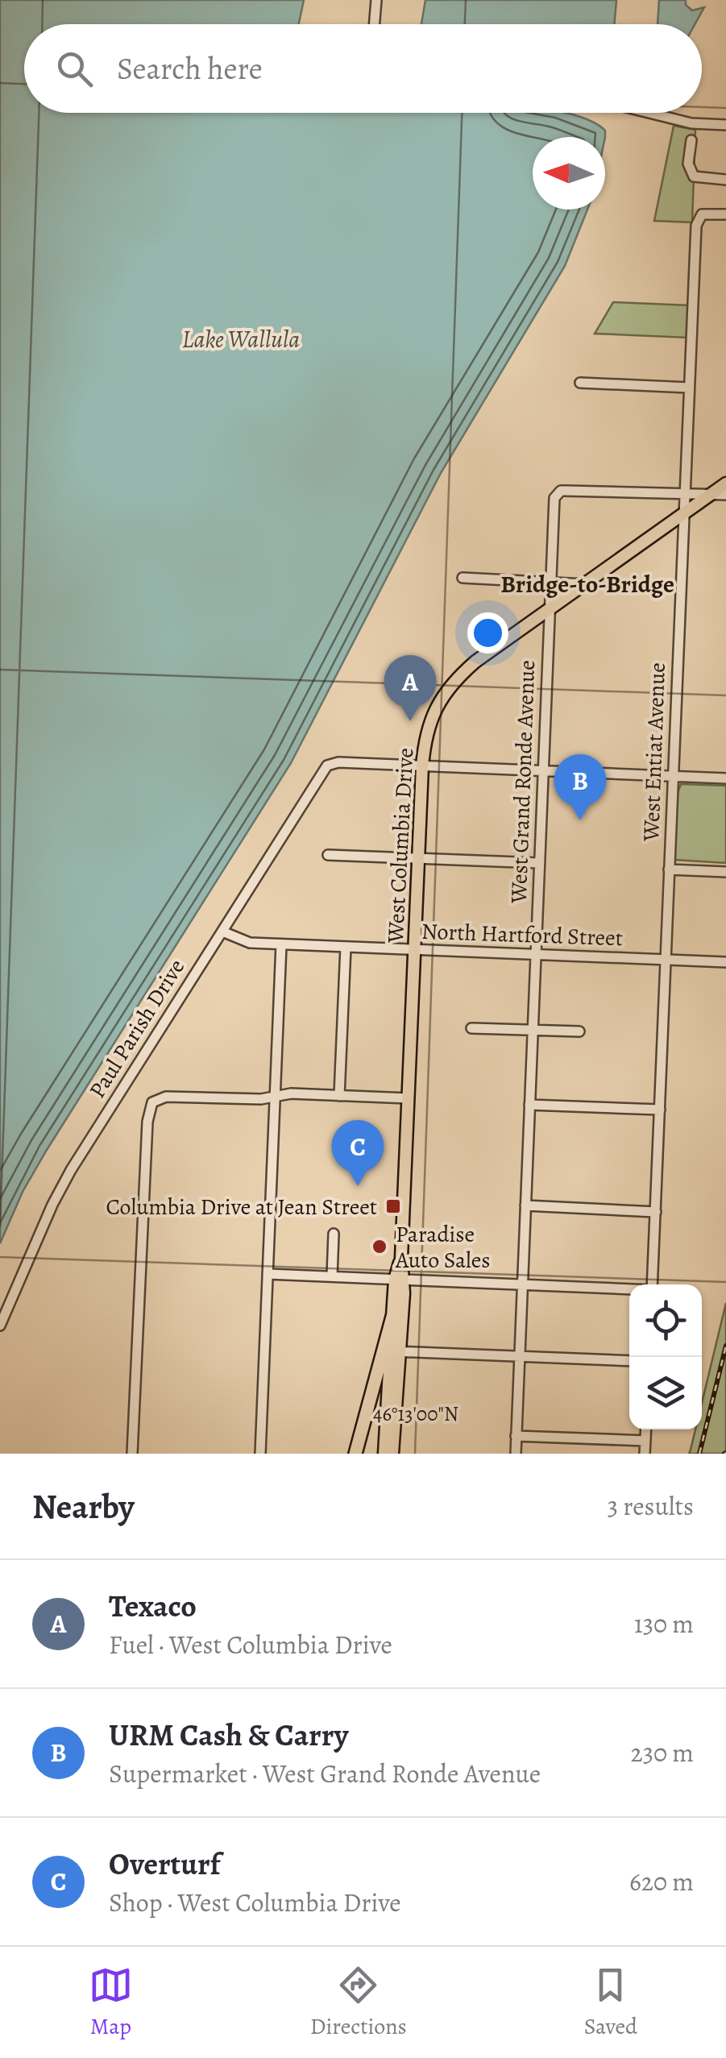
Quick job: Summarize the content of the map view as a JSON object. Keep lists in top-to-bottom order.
{
  "streets": {
    "main road": ["West Columbia Drive"],
    "street": [
      "West Entiat Avenue",
      "West Grand Ronde Avenue",
      "North Hartford Street",
      "Paul Parish Drive"
    ]
  },
  "crossings": [
    ["West Entiat Avenue", "West Grand Ronde Avenue"],
    ["West Entiat Avenue", "West Columbia Drive"],
    ["West Entiat Avenue", "North Hartford Street"],
    ["West Grand Ronde Avenue", "West Columbia Drive"],
    ["West Grand Ronde Avenue", "North Hartford Street"],
    ["West Columbia Drive", "North Hartford Street"],
    ["West Columbia Drive", "Paul Parish Drive"],
    ["North Hartford Street", "Paul Parish Drive"]
  ],
  "districts": ["Bridge-to-Bridge"],
  "water": ["Lake Wallula"],
  "places": {
    "transit": ["Columbia Drive at Jean Street"],
    "other": ["Paradise Auto Sales"]
  },
  "north": "left",
  "page": {
    "search": "Search here",
    "pins": ["A", "B", "C"],
    "heading": ["Nearby", "3 results"],
    "list": [
      {
        "mark": "A",
        "name": "Texaco",
        "note": "Fuel · West Columbia Drive",
        "value": "130 m"
      },
      {
        "mark": "B",
        "name": "URM Cash & Carry",
        "note": "Supermarket · West Grand Ronde Avenue",
        "value": "230 m"
      },
      {
        "mark": "C",
        "name": "Overturf",
        "note": "Shop · West Columbia Drive",
        "value": "620 m"
      }
    ],
    "nav": ["Map", "Directions", "Saved"]
  },
  "coordinates": ["46°13'00\"N"]
}
